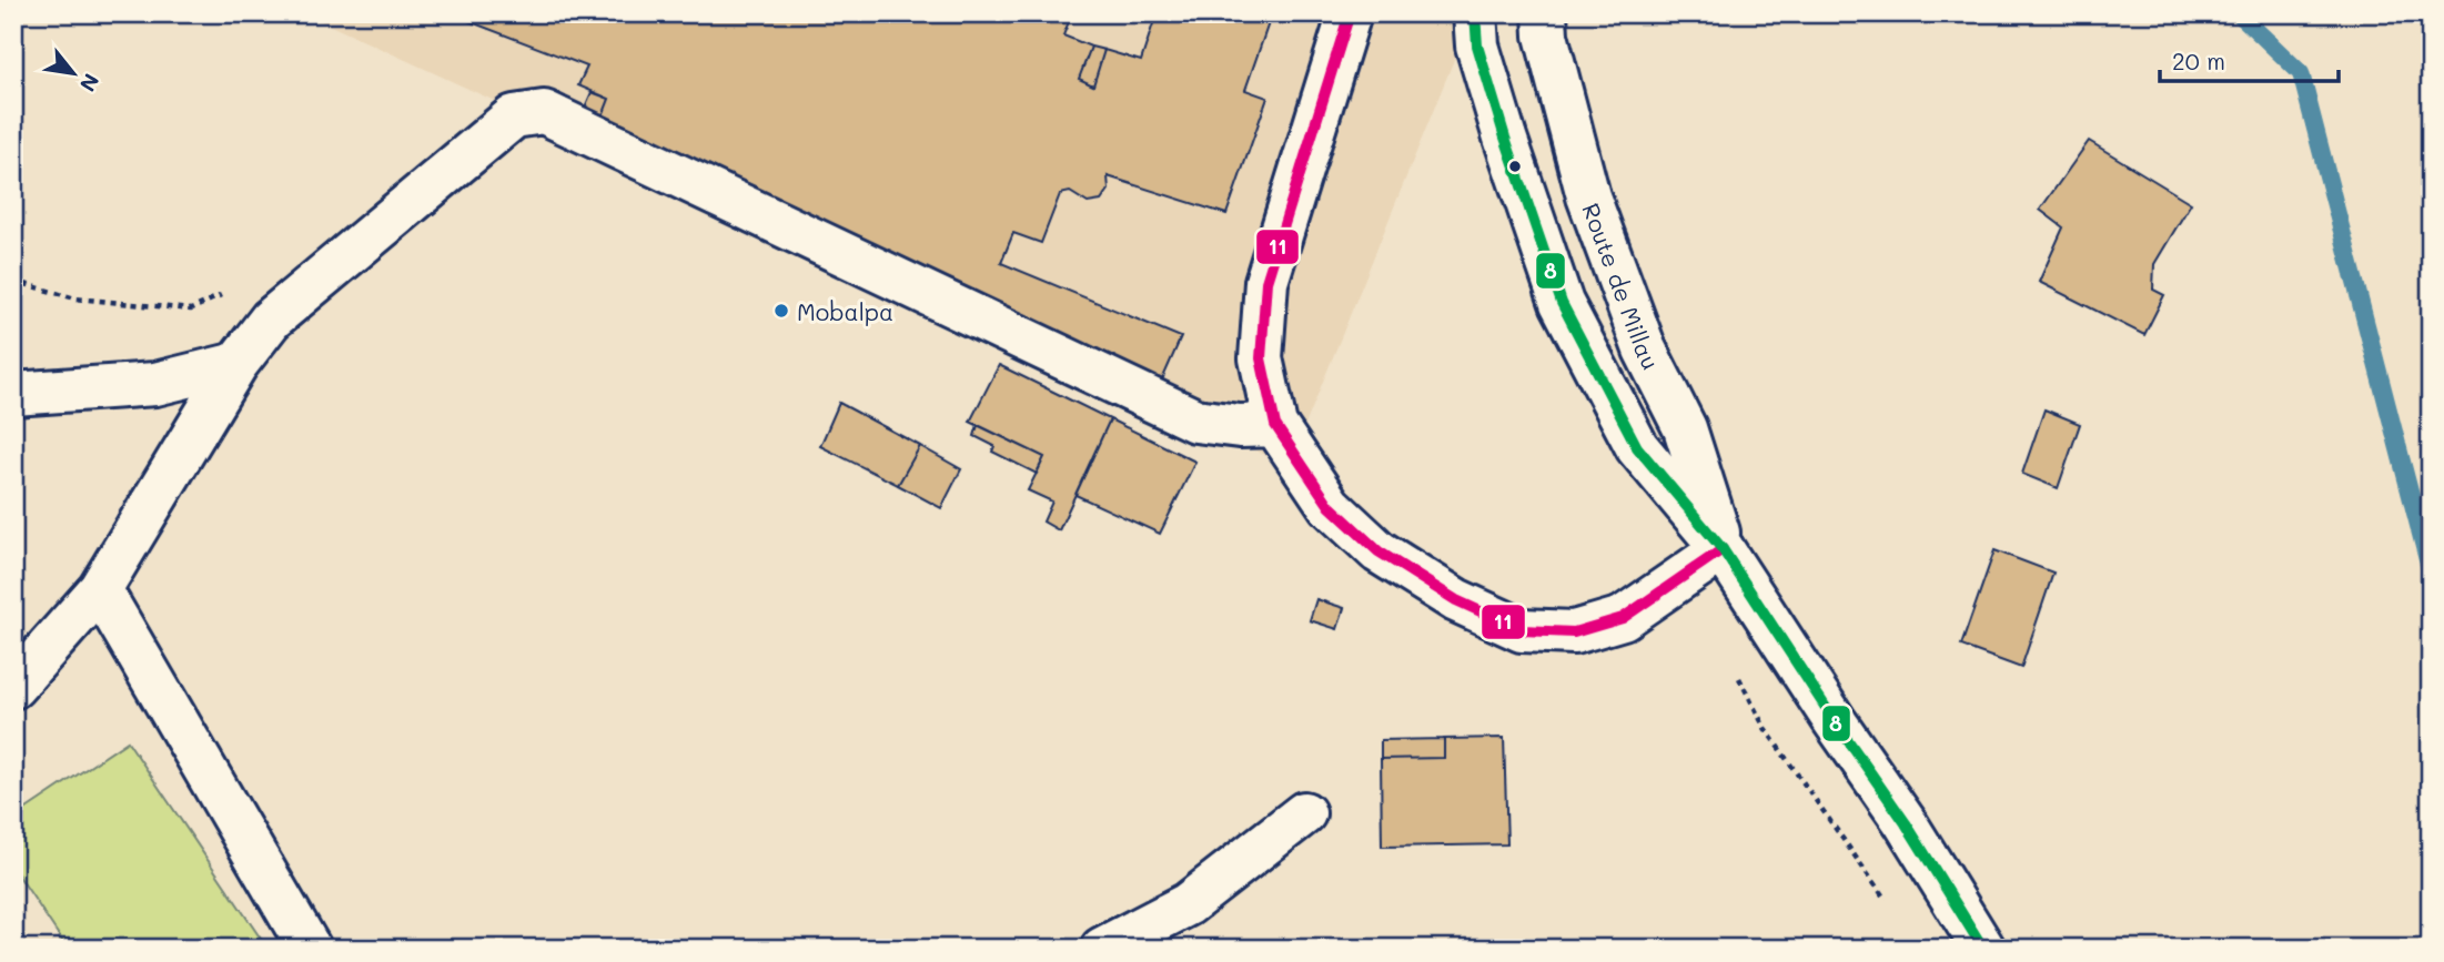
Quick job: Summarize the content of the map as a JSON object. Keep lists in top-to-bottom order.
{
  "streets": {
    "street": ["Route de Millau"]
  },
  "places": ["Mobalpa"],
  "lines": ["transit line 11", "transit line 8"],
  "scale_bar": "20 m",
  "north": "bottom right"
}
